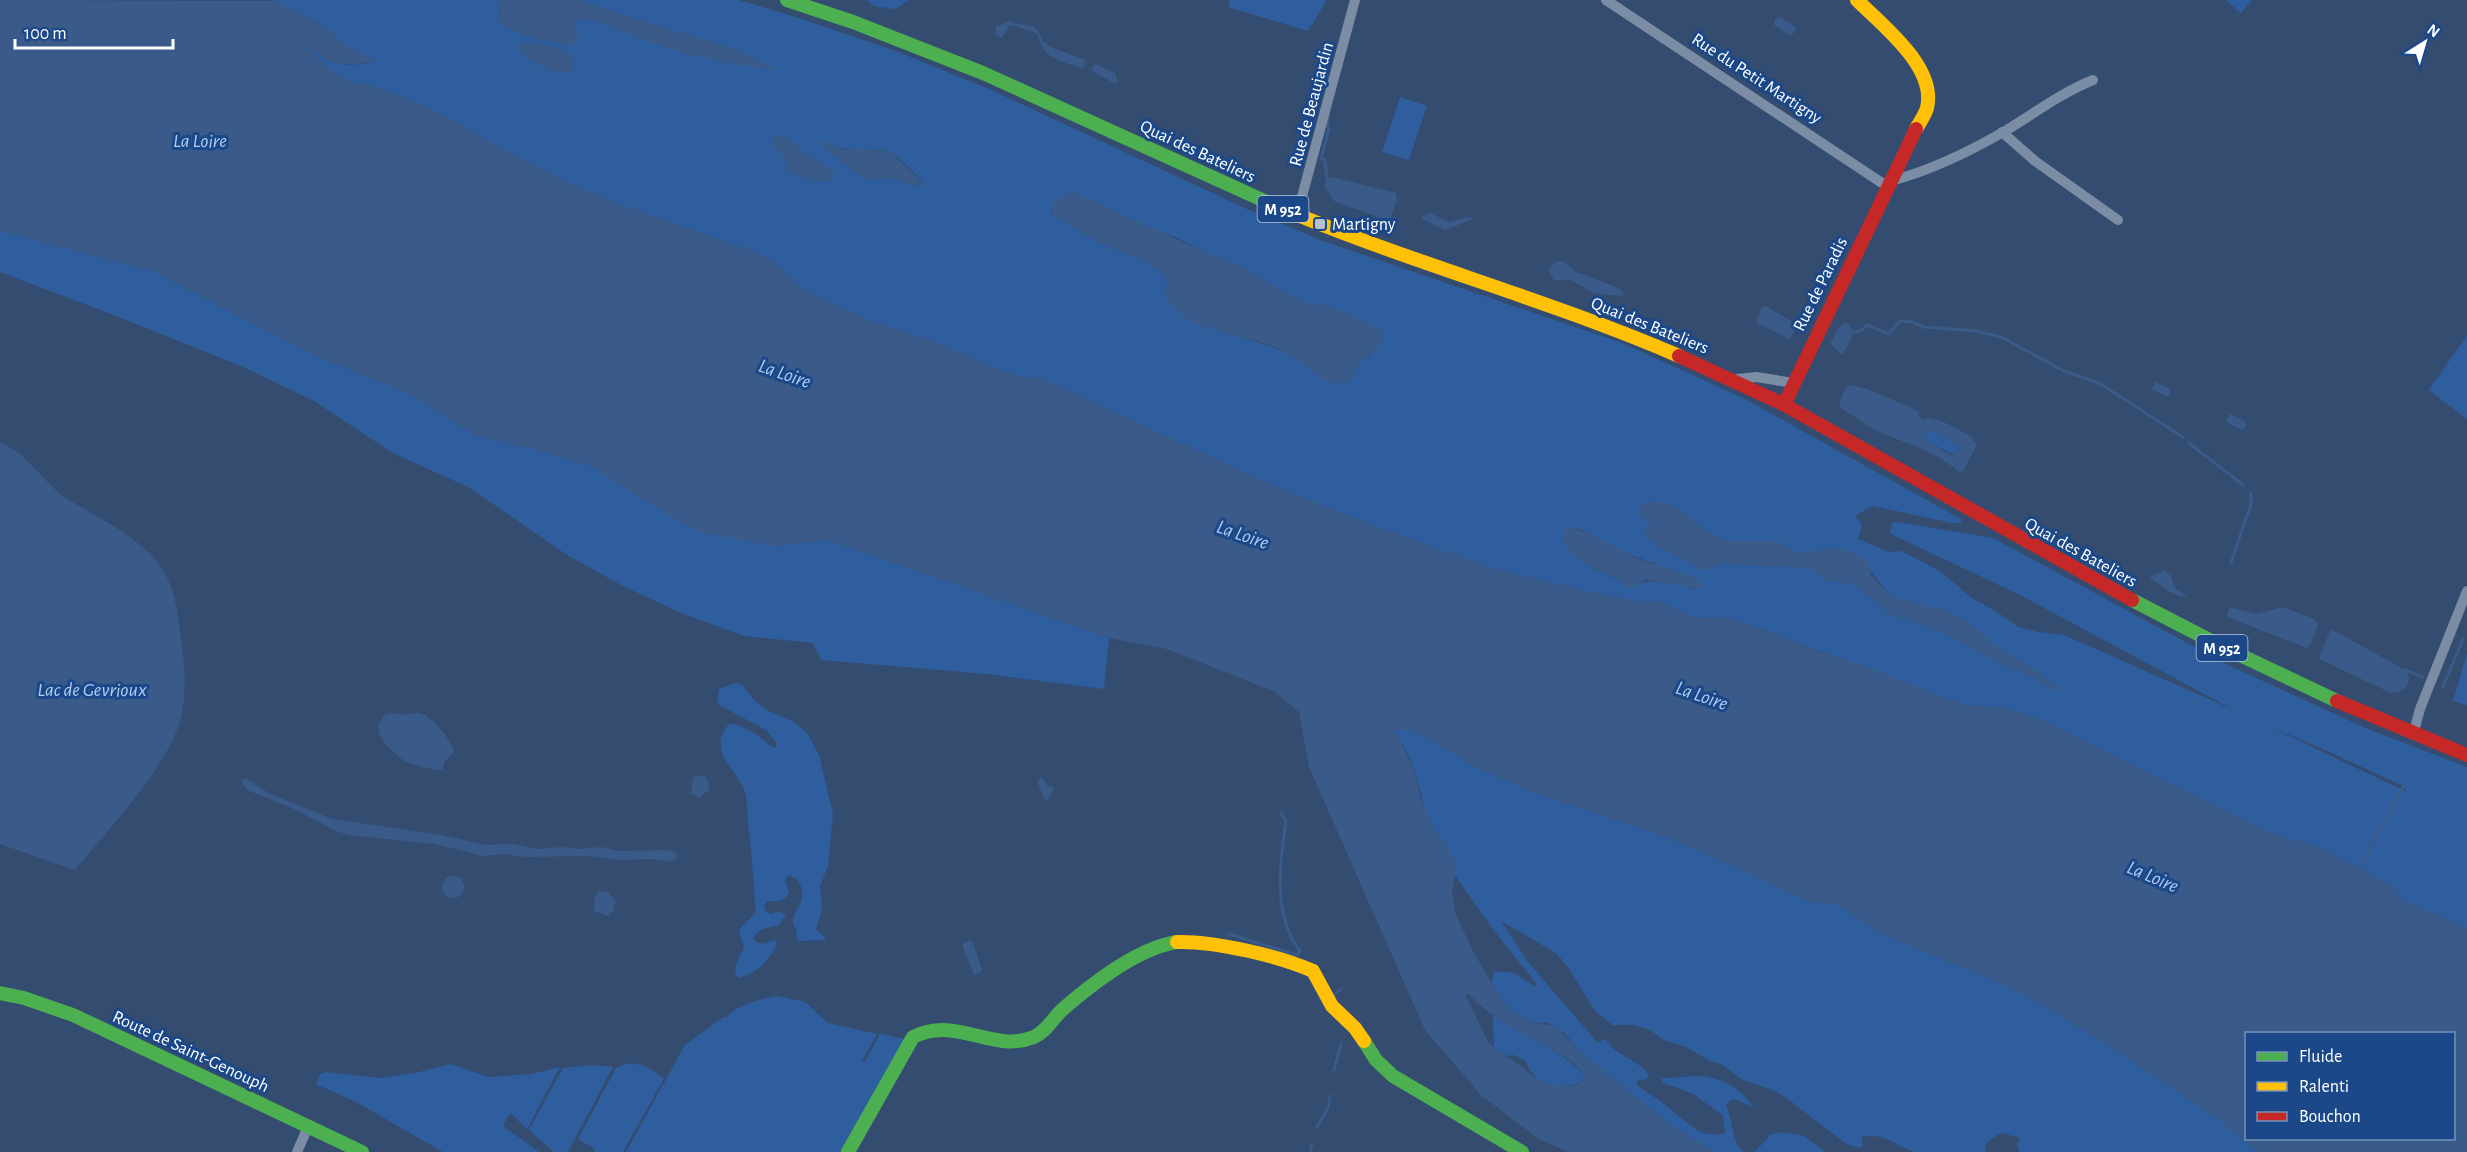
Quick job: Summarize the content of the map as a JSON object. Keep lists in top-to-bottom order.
{
  "streets": {
    "main road": [
      "Quai des Bateliers",
      "M 952",
      "Rue de Paradis",
      "Route de Saint-Genouph"
    ],
    "street": ["Rue du Petit Martigny", "Rue de Beaujardin"]
  },
  "crossings": [
    ["Rue du Petit Martigny", "Rue de Paradis"],
    ["Rue de Beaujardin", "Quai des Bateliers"],
    ["Quai des Bateliers", "Rue de Paradis"]
  ],
  "water": ["La Loire", "Lac de Gevrioux"],
  "places": {
    "transit": ["Martigny"]
  },
  "legend": ["Fluide", "Ralenti", "Bouchon"],
  "scale_bar": "100 m",
  "north": "top right"
}
